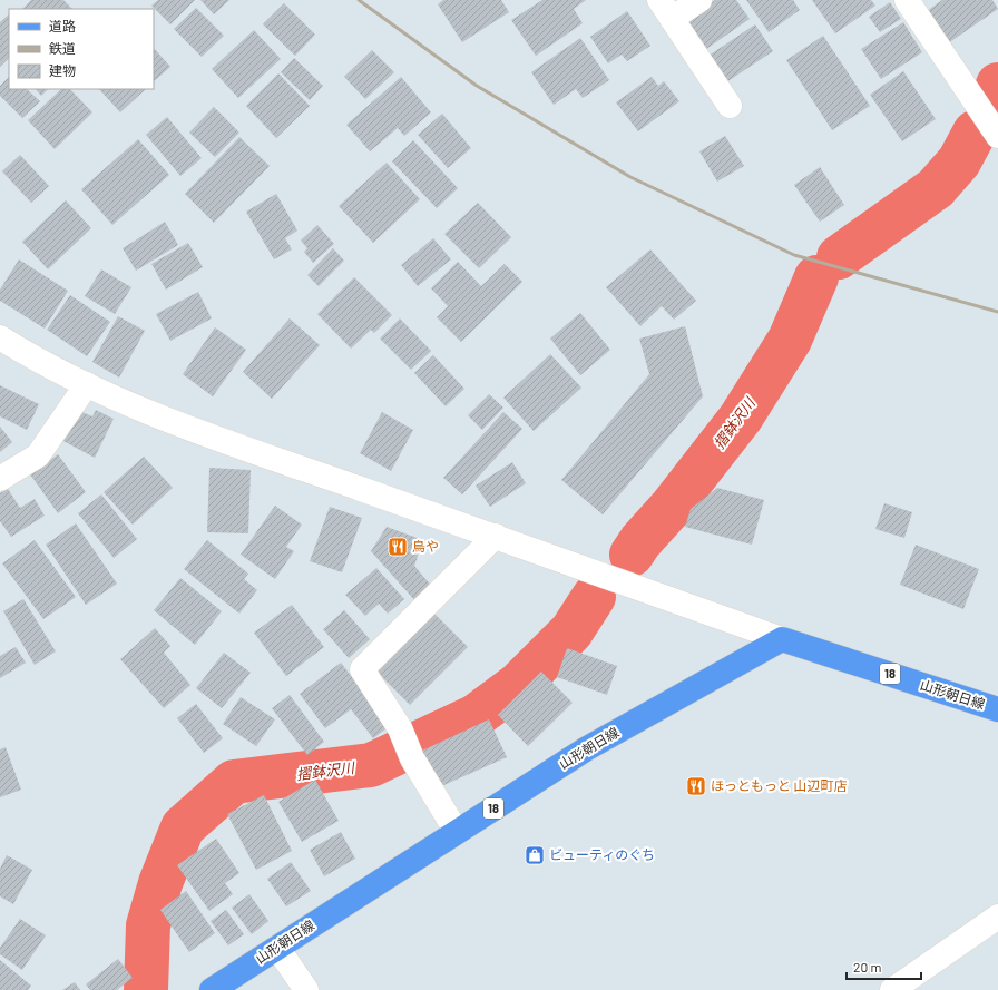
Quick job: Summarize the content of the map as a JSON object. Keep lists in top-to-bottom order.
{
  "streets": {
    "main road": ["18", "山形朝日線"]
  },
  "water": ["摺鉢沢川"],
  "places": {
    "restaurant": ["鳥や", "ほっともっと 山辺町店"],
    "shop": ["ビューティのぐち"]
  },
  "legend": ["道路", "鉄道", "建物"],
  "scale_bar": "20 m"
}
